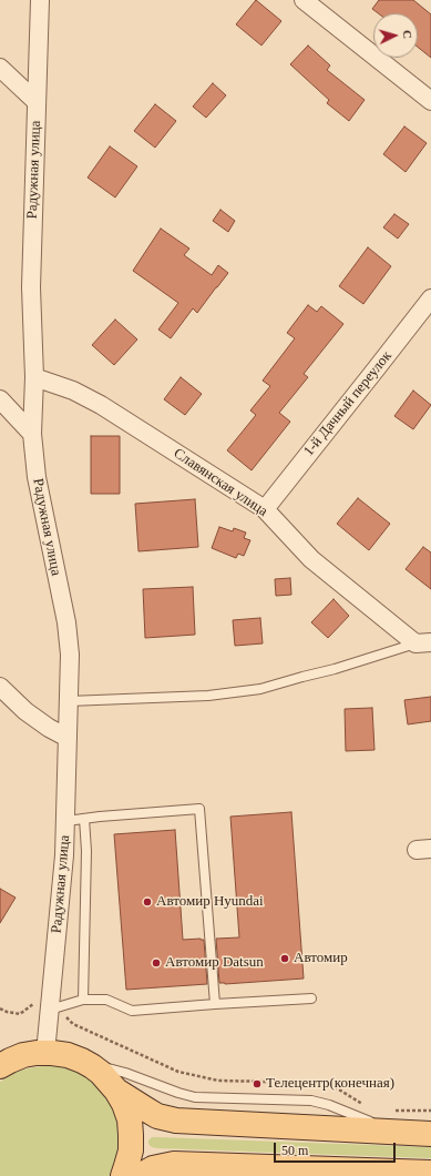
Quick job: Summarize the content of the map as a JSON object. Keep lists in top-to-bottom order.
{
  "streets": {
    "street": ["Радужная улица", "1-й Дачный переулок", "Славянская улица"]
  },
  "crossings": [
    ["Радужная улица", "Славянская улица"],
    ["1-й Дачный переулок", "Славянская улица"]
  ],
  "places": [
    "Автомир Hyundai",
    "Автомир",
    "Автомир Datsun",
    "Телецентр(конечная)"
  ],
  "scale_bar": "50 m",
  "north": "right"
}
